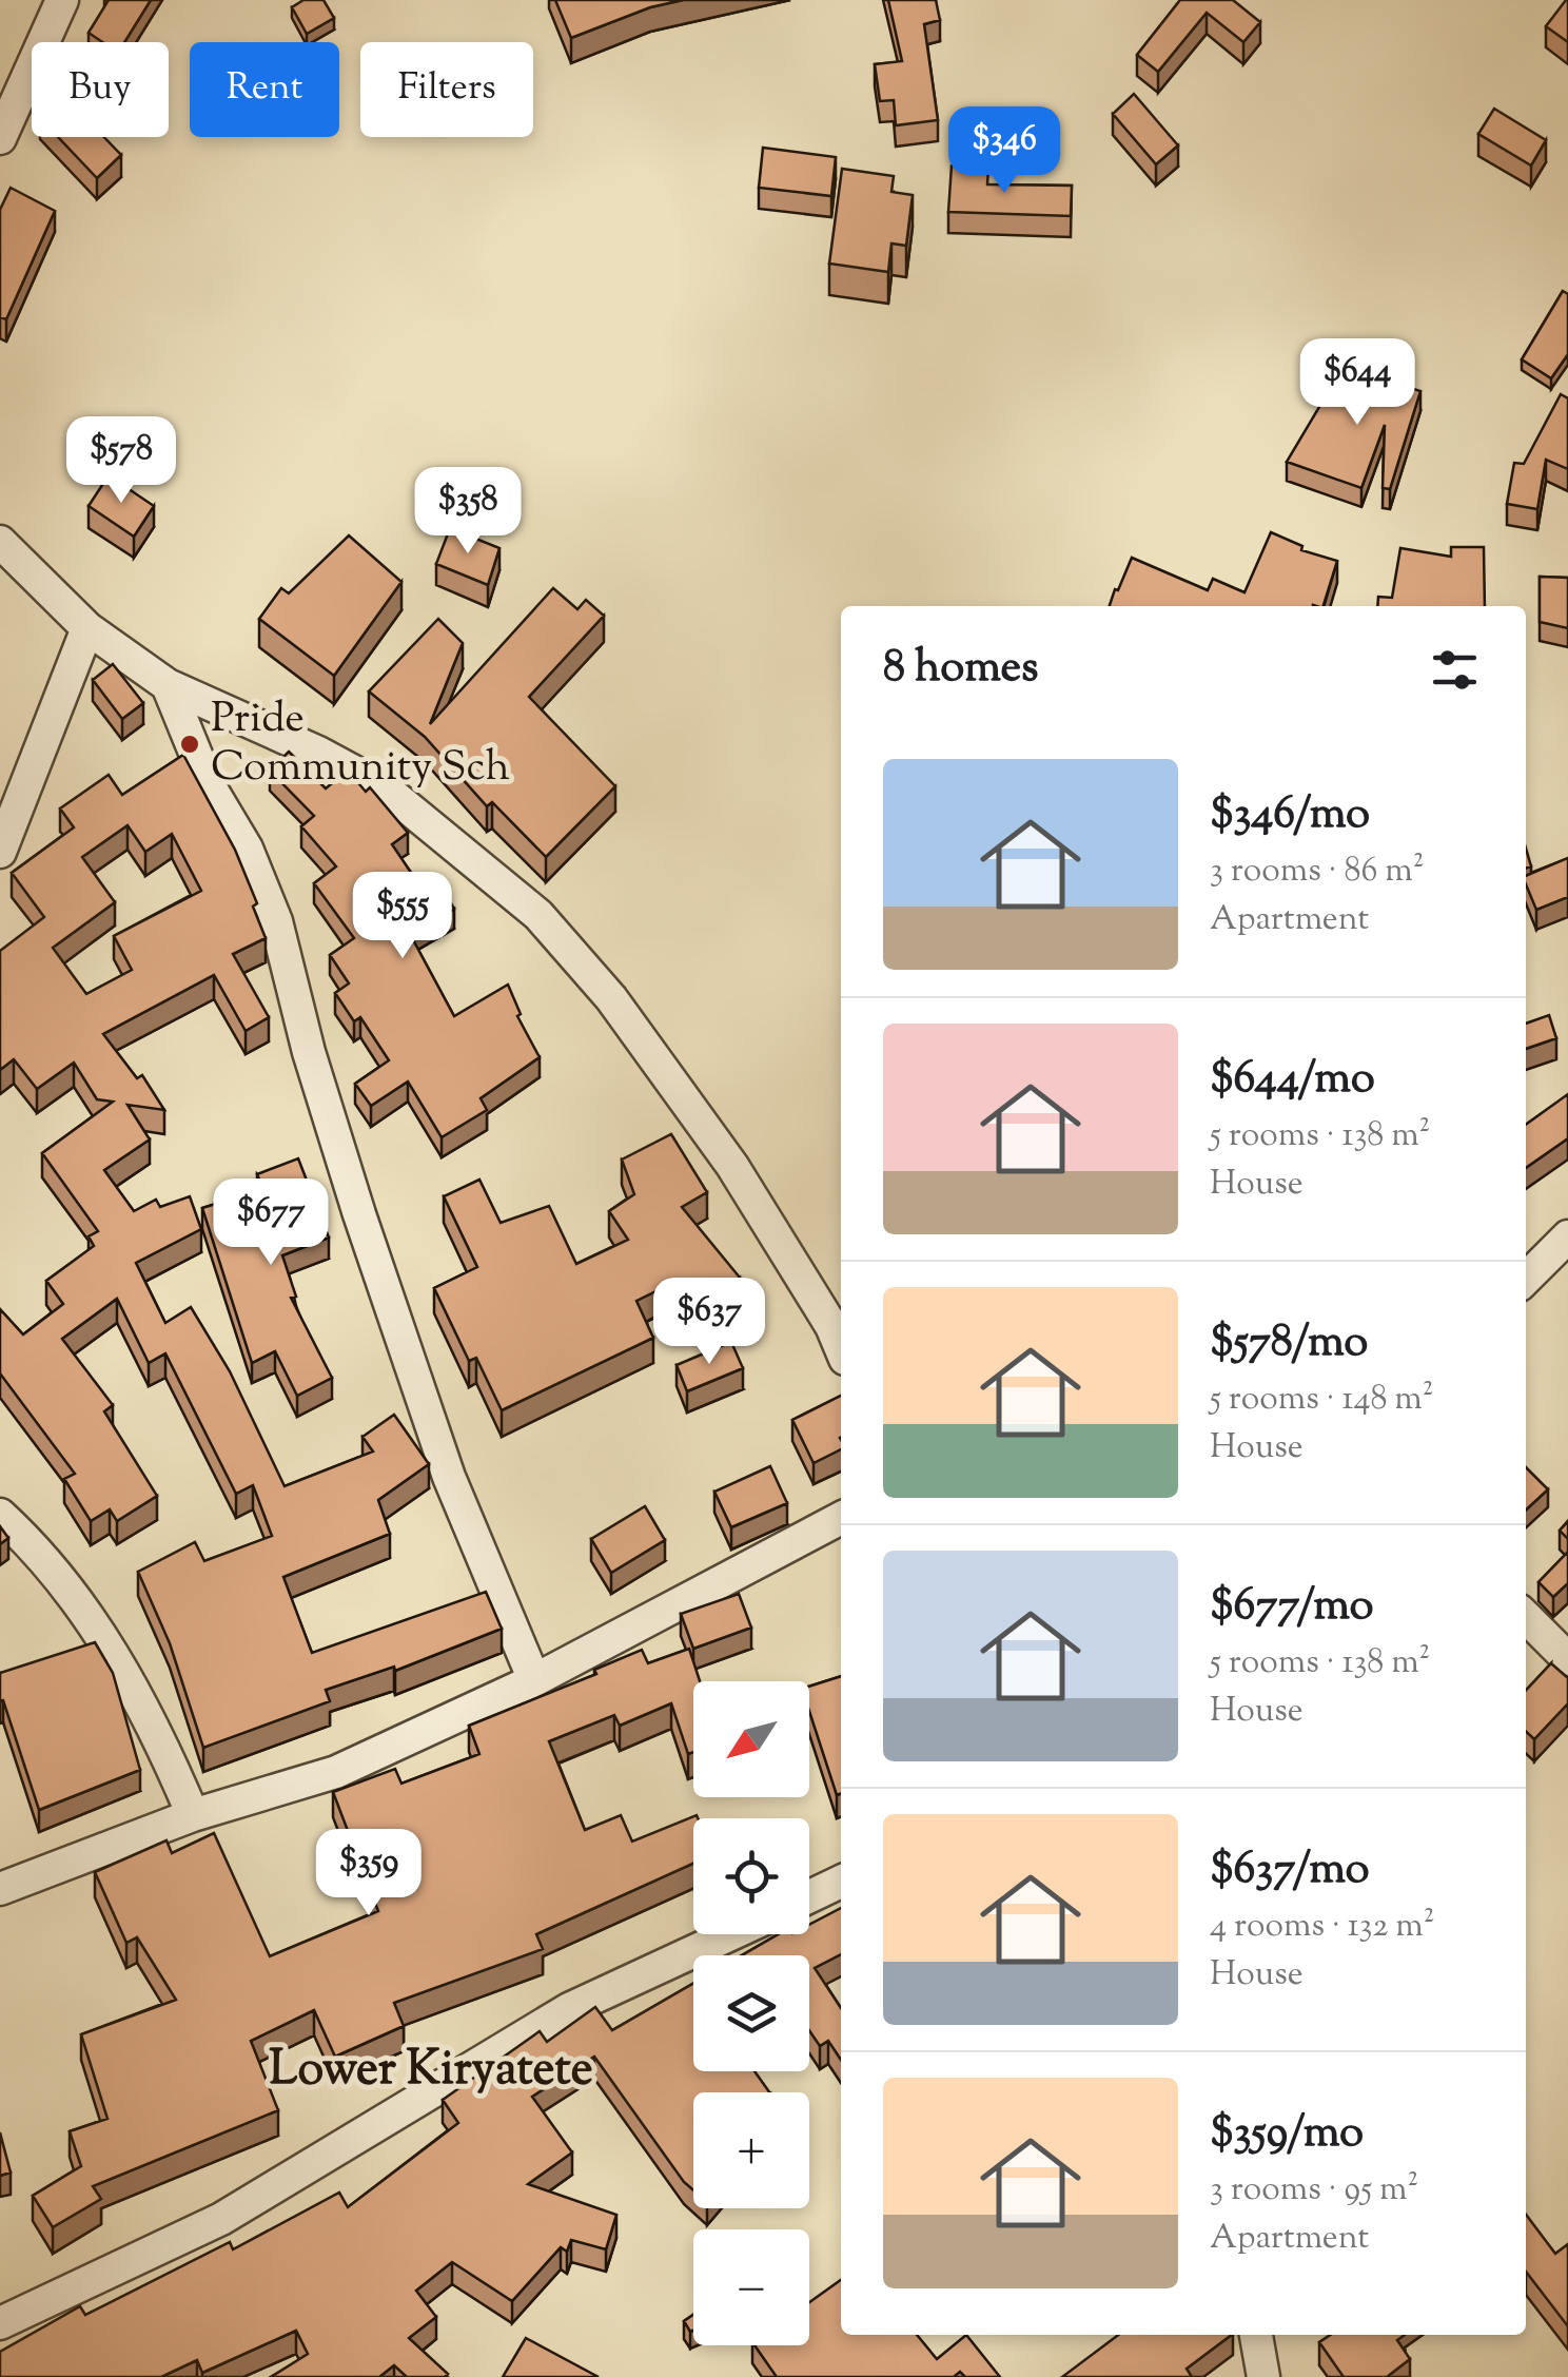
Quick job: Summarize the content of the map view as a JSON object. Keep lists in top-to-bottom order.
{
  "districts": ["Lower Kiryatete"],
  "places": ["Pride Community Sch"],
  "north": "bottom left",
  "page": {
    "chip": ["Buy", "Rent", "Filters"],
    "price": [
      "$346",
      "$644",
      "$578",
      "$358",
      "$555",
      "$677",
      "$637",
      "$359"
    ],
    "heading": "8 homes",
    "list": [
      {
        "name": "$346/mo",
        "note": "3 rooms · 86 m² · Apartment"
      },
      {
        "name": "$644/mo",
        "note": "5 rooms · 138 m² · House"
      },
      {
        "name": "$578/mo",
        "note": "5 rooms · 148 m² · House"
      },
      {
        "name": "$677/mo",
        "note": "5 rooms · 138 m² · House"
      },
      {
        "name": "$637/mo",
        "note": "4 rooms · 132 m² · House"
      },
      {
        "name": "$359/mo",
        "note": "3 rooms · 95 m² · Apartment"
      }
    ],
    "map_buttons": ["+", "−"]
  }
}
